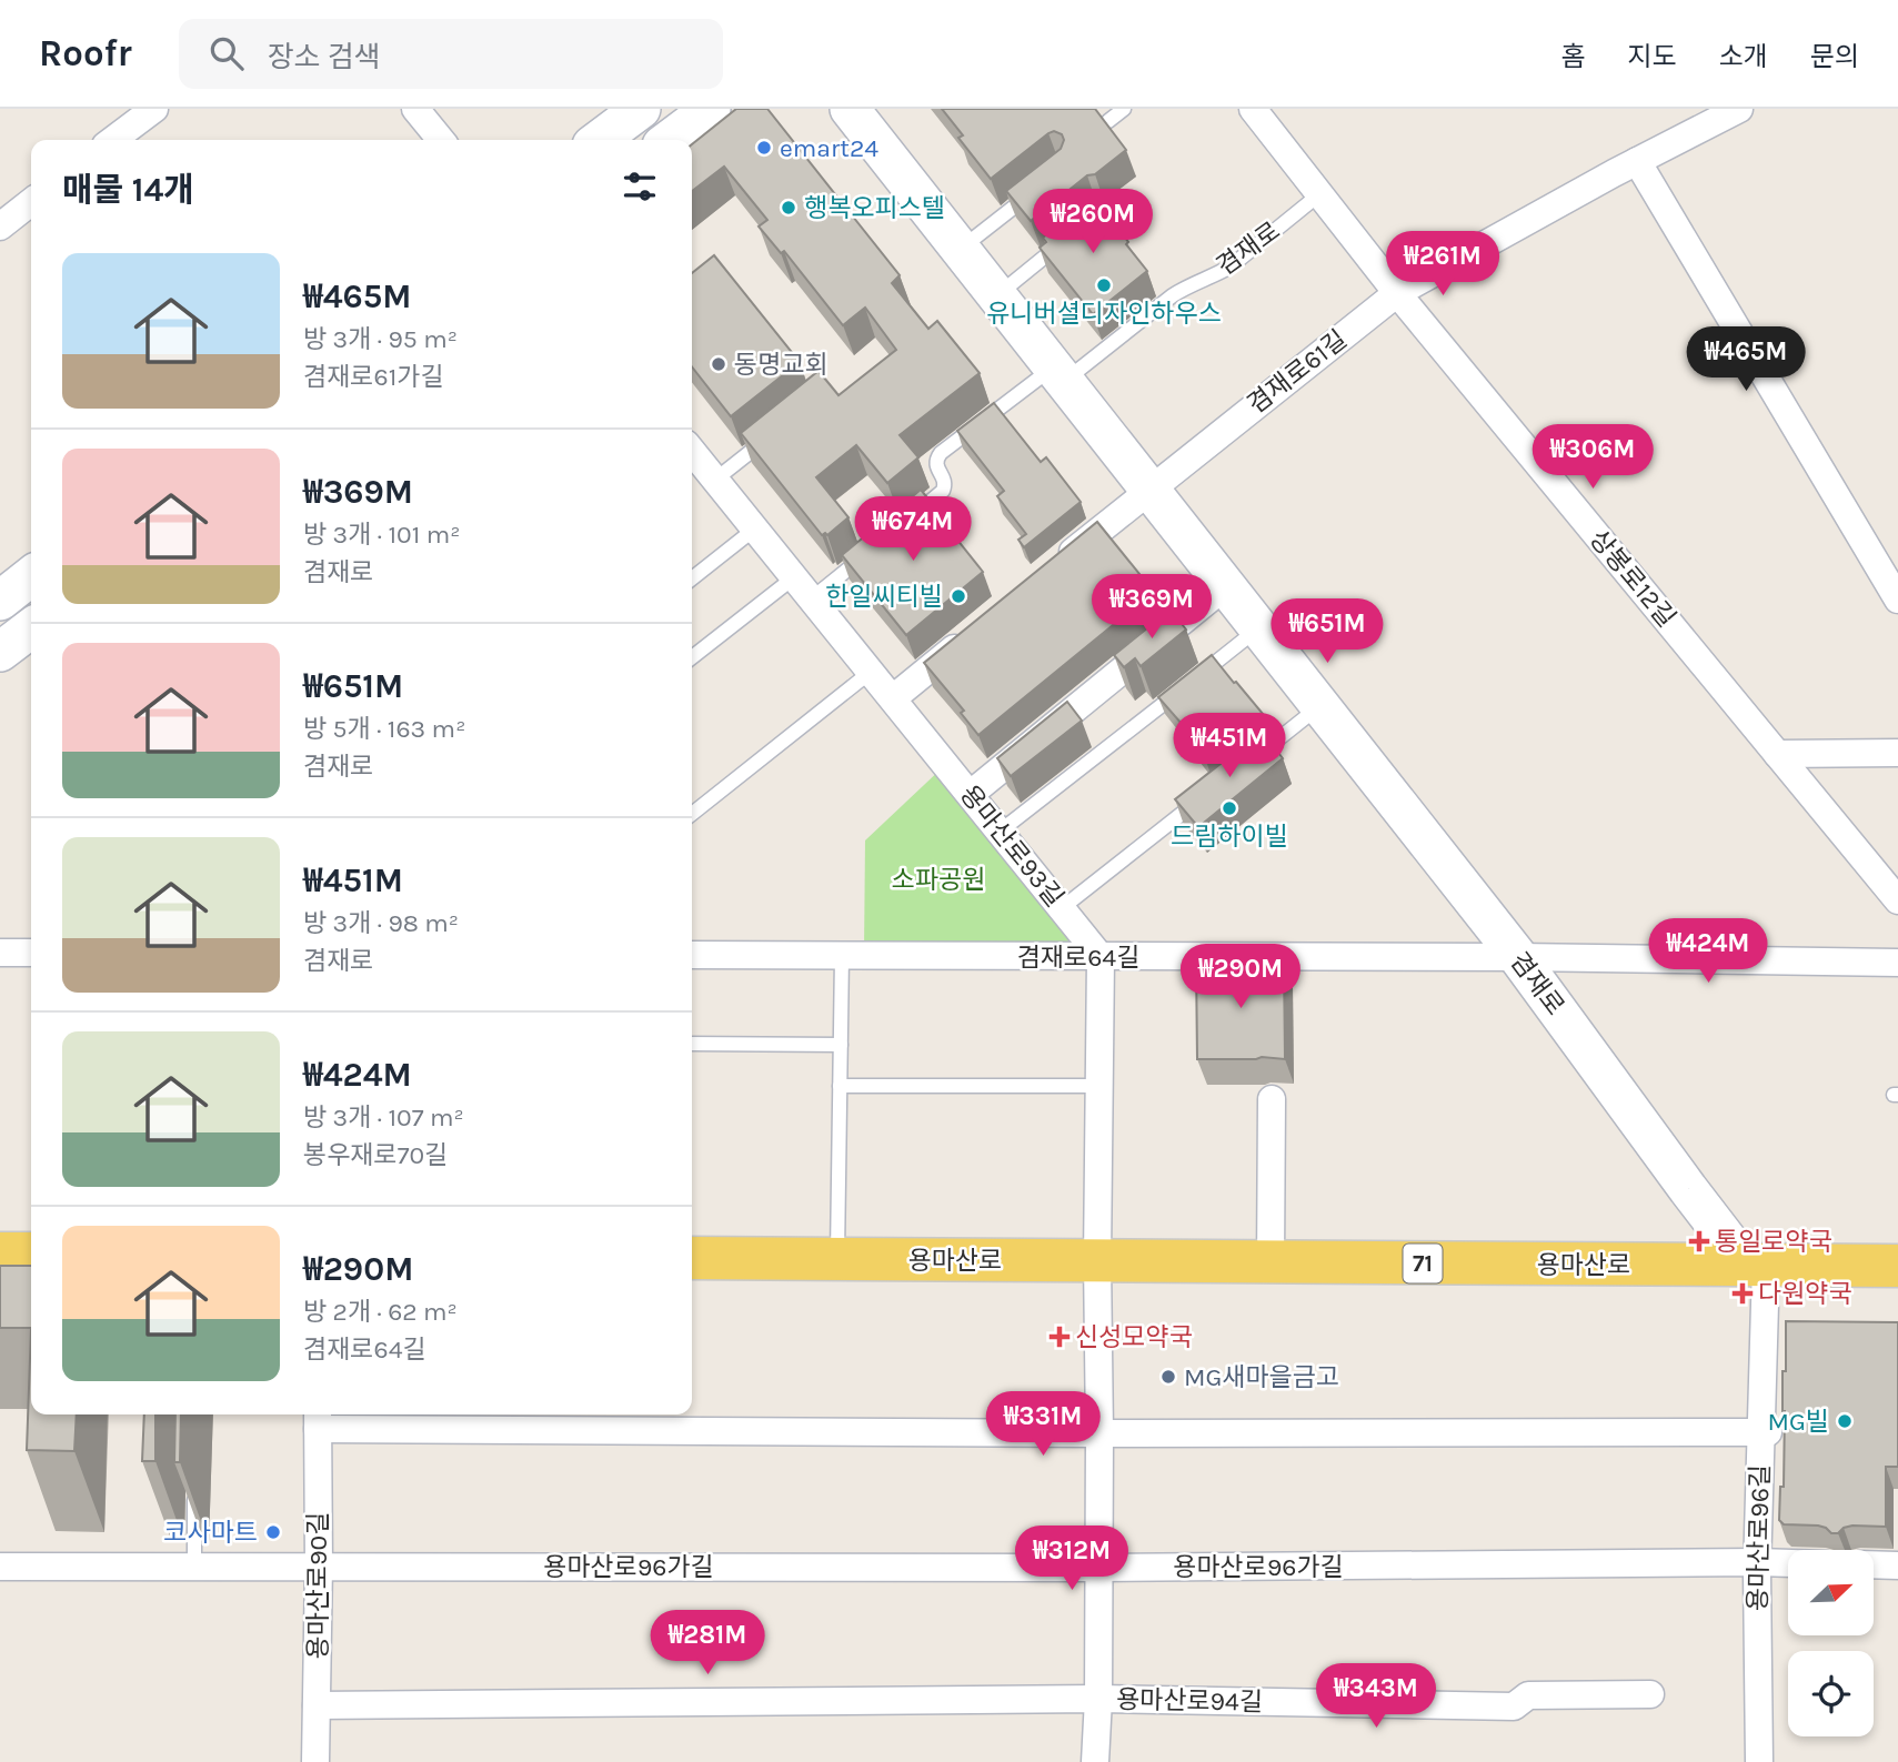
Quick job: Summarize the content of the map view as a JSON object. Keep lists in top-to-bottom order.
{
  "streets": {
    "main road": ["겸재로", "용마산로", "71"],
    "street": [
      "겸재로61길",
      "상봉로12길",
      "용마산로93길",
      "겸재로64길",
      "용마산로96길",
      "용마산로96가길",
      "용마산로90길",
      "용마산로94길"
    ]
  },
  "crossings": [
    ["겸재로", "겸재로61길"],
    ["겸재로", "상봉로12길"],
    ["겸재로", "겸재로64길"],
    ["겸재로", "용마산로"],
    ["겸재로", "용마산로96길"],
    ["겸재로61길", "상봉로12길"],
    ["용마산로93길", "겸재로64길"],
    ["용마산로", "용마산로96길"],
    ["용마산로", "용마산로94길"],
    ["용마산로96길", "용마산로96가길"],
    ["용마산로96가길", "용마산로90길"],
    ["용마산로96가길", "용마산로94길"]
  ],
  "parks": ["소파공원"],
  "places": {
    "other": [
      "emart24",
      "행복오피스텔",
      "유니버셜디자인하우스",
      "동명교회",
      "한일씨티빌",
      "드림하이빌",
      "MG새마을금고",
      "MG빌",
      "코사마트"
    ],
    "health": ["통일로약국", "다원약국", "신성모약국"]
  },
  "north": "top right",
  "page": {
    "header": "Roofr",
    "search": "장소 검색",
    "nav": [
      "홈",
      "지도",
      "소개",
      "문의"
    ],
    "heading": "매물 14개",
    "price": [
      "₩260M",
      "₩261M",
      "₩465M",
      "₩306M",
      "₩674M",
      "₩369M",
      "₩651M",
      "₩451M",
      "₩424M",
      "₩290M",
      "₩331M",
      "₩312M",
      "₩281M",
      "₩343M"
    ],
    "list": [
      {
        "name": "₩465M",
        "note": "방 3개 · 95 m² · 겸재로61가길"
      },
      {
        "name": "₩369M",
        "note": "방 3개 · 101 m² · 겸재로"
      },
      {
        "name": "₩651M",
        "note": "방 5개 · 163 m² · 겸재로"
      },
      {
        "name": "₩451M",
        "note": "방 3개 · 98 m² · 겸재로"
      },
      {
        "name": "₩424M",
        "note": "방 3개 · 107 m² · 봉우재로70길"
      },
      {
        "name": "₩290M",
        "note": "방 2개 · 62 m² · 겸재로64길"
      }
    ]
  }
}
